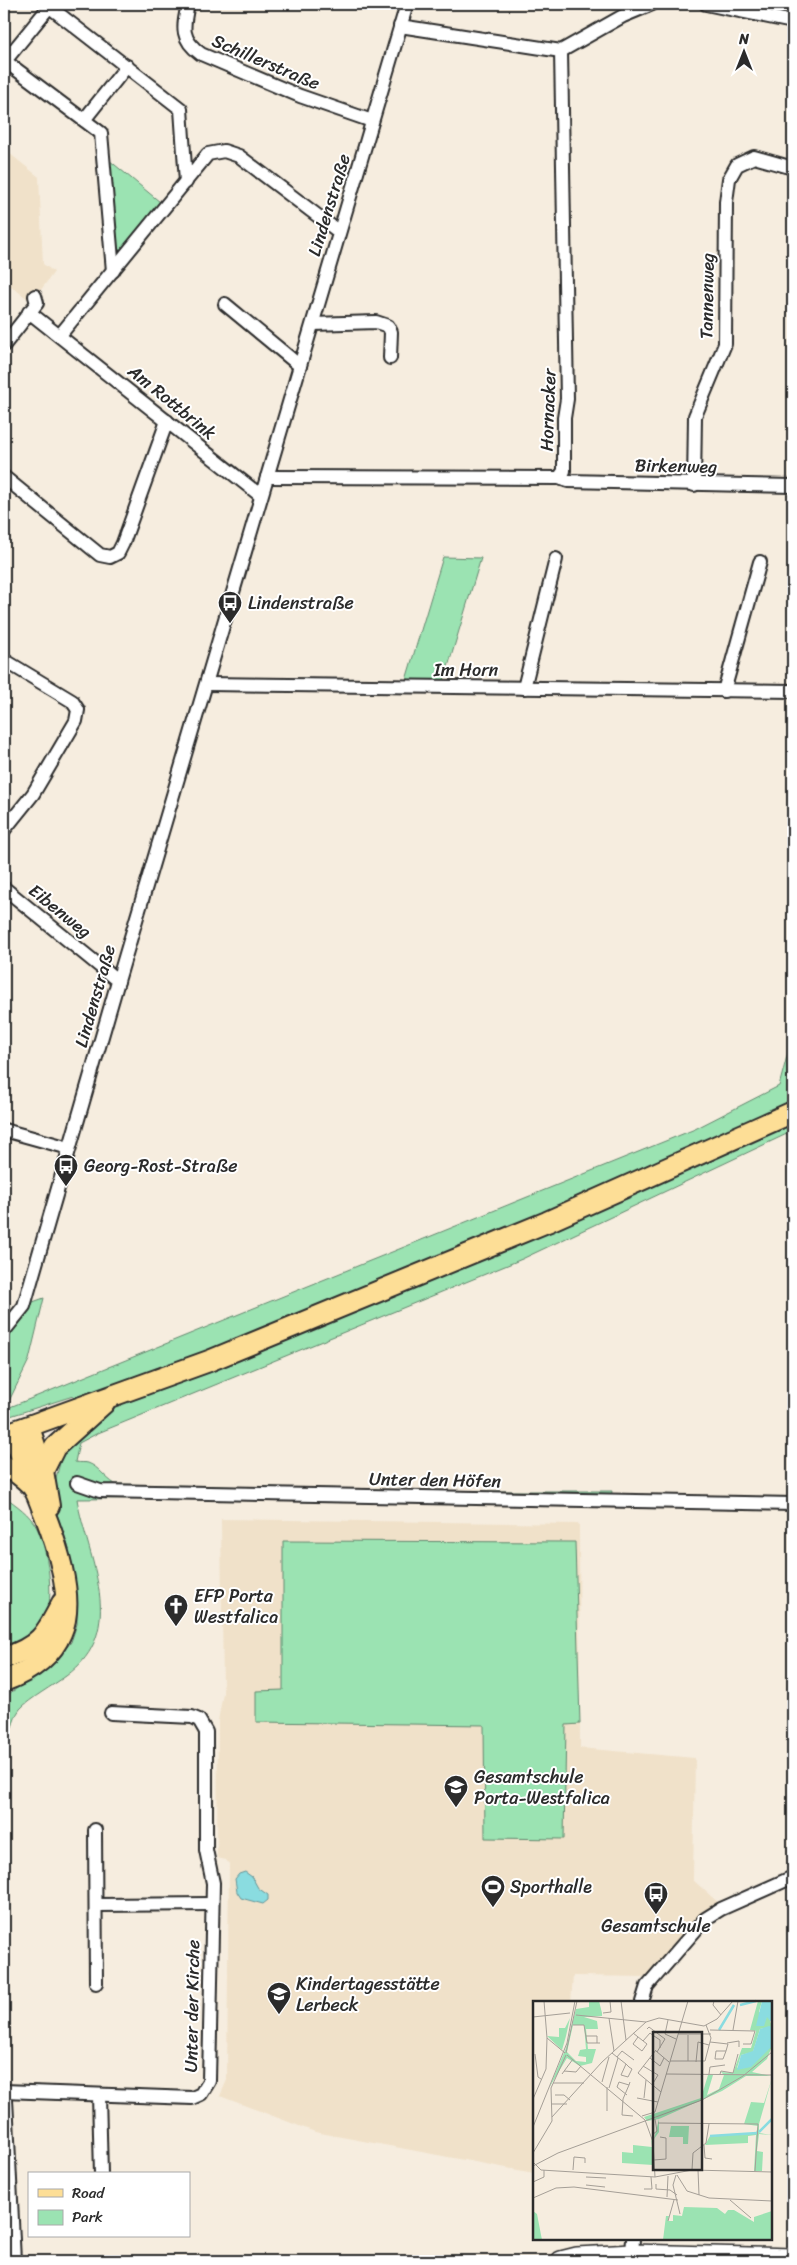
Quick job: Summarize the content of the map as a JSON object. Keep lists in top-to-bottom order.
{
  "streets": {
    "street": [
      "Schillerstraße",
      "Lindenstraße",
      "Tannenweg",
      "Am Rottbrink",
      "Hornacker",
      "Birkenweg",
      "Im Horn",
      "Eibenweg",
      "Unter den Höfen",
      "Unter der Kirche"
    ]
  },
  "crossings": [
    ["Schillerstraße", "Lindenstraße"],
    ["Lindenstraße", "Am Rottbrink"],
    ["Lindenstraße", "Hornacker"],
    ["Lindenstraße", "Im Horn"],
    ["Lindenstraße", "Eibenweg"],
    ["Tannenweg", "Birkenweg"],
    ["Hornacker", "Birkenweg"]
  ],
  "places": {
    "bus stop": ["Lindenstraße", "Georg-Rost-Straße", "Gesamtschule"],
    "church": ["EFP Porta Westfalica"],
    "school or university": ["Gesamtschule Porta-Westfalica", "Kindertagesstätte Lerbeck"],
    "sports": ["Sporthalle"]
  },
  "legend": ["Road", "Park"],
  "north": "top"
}
